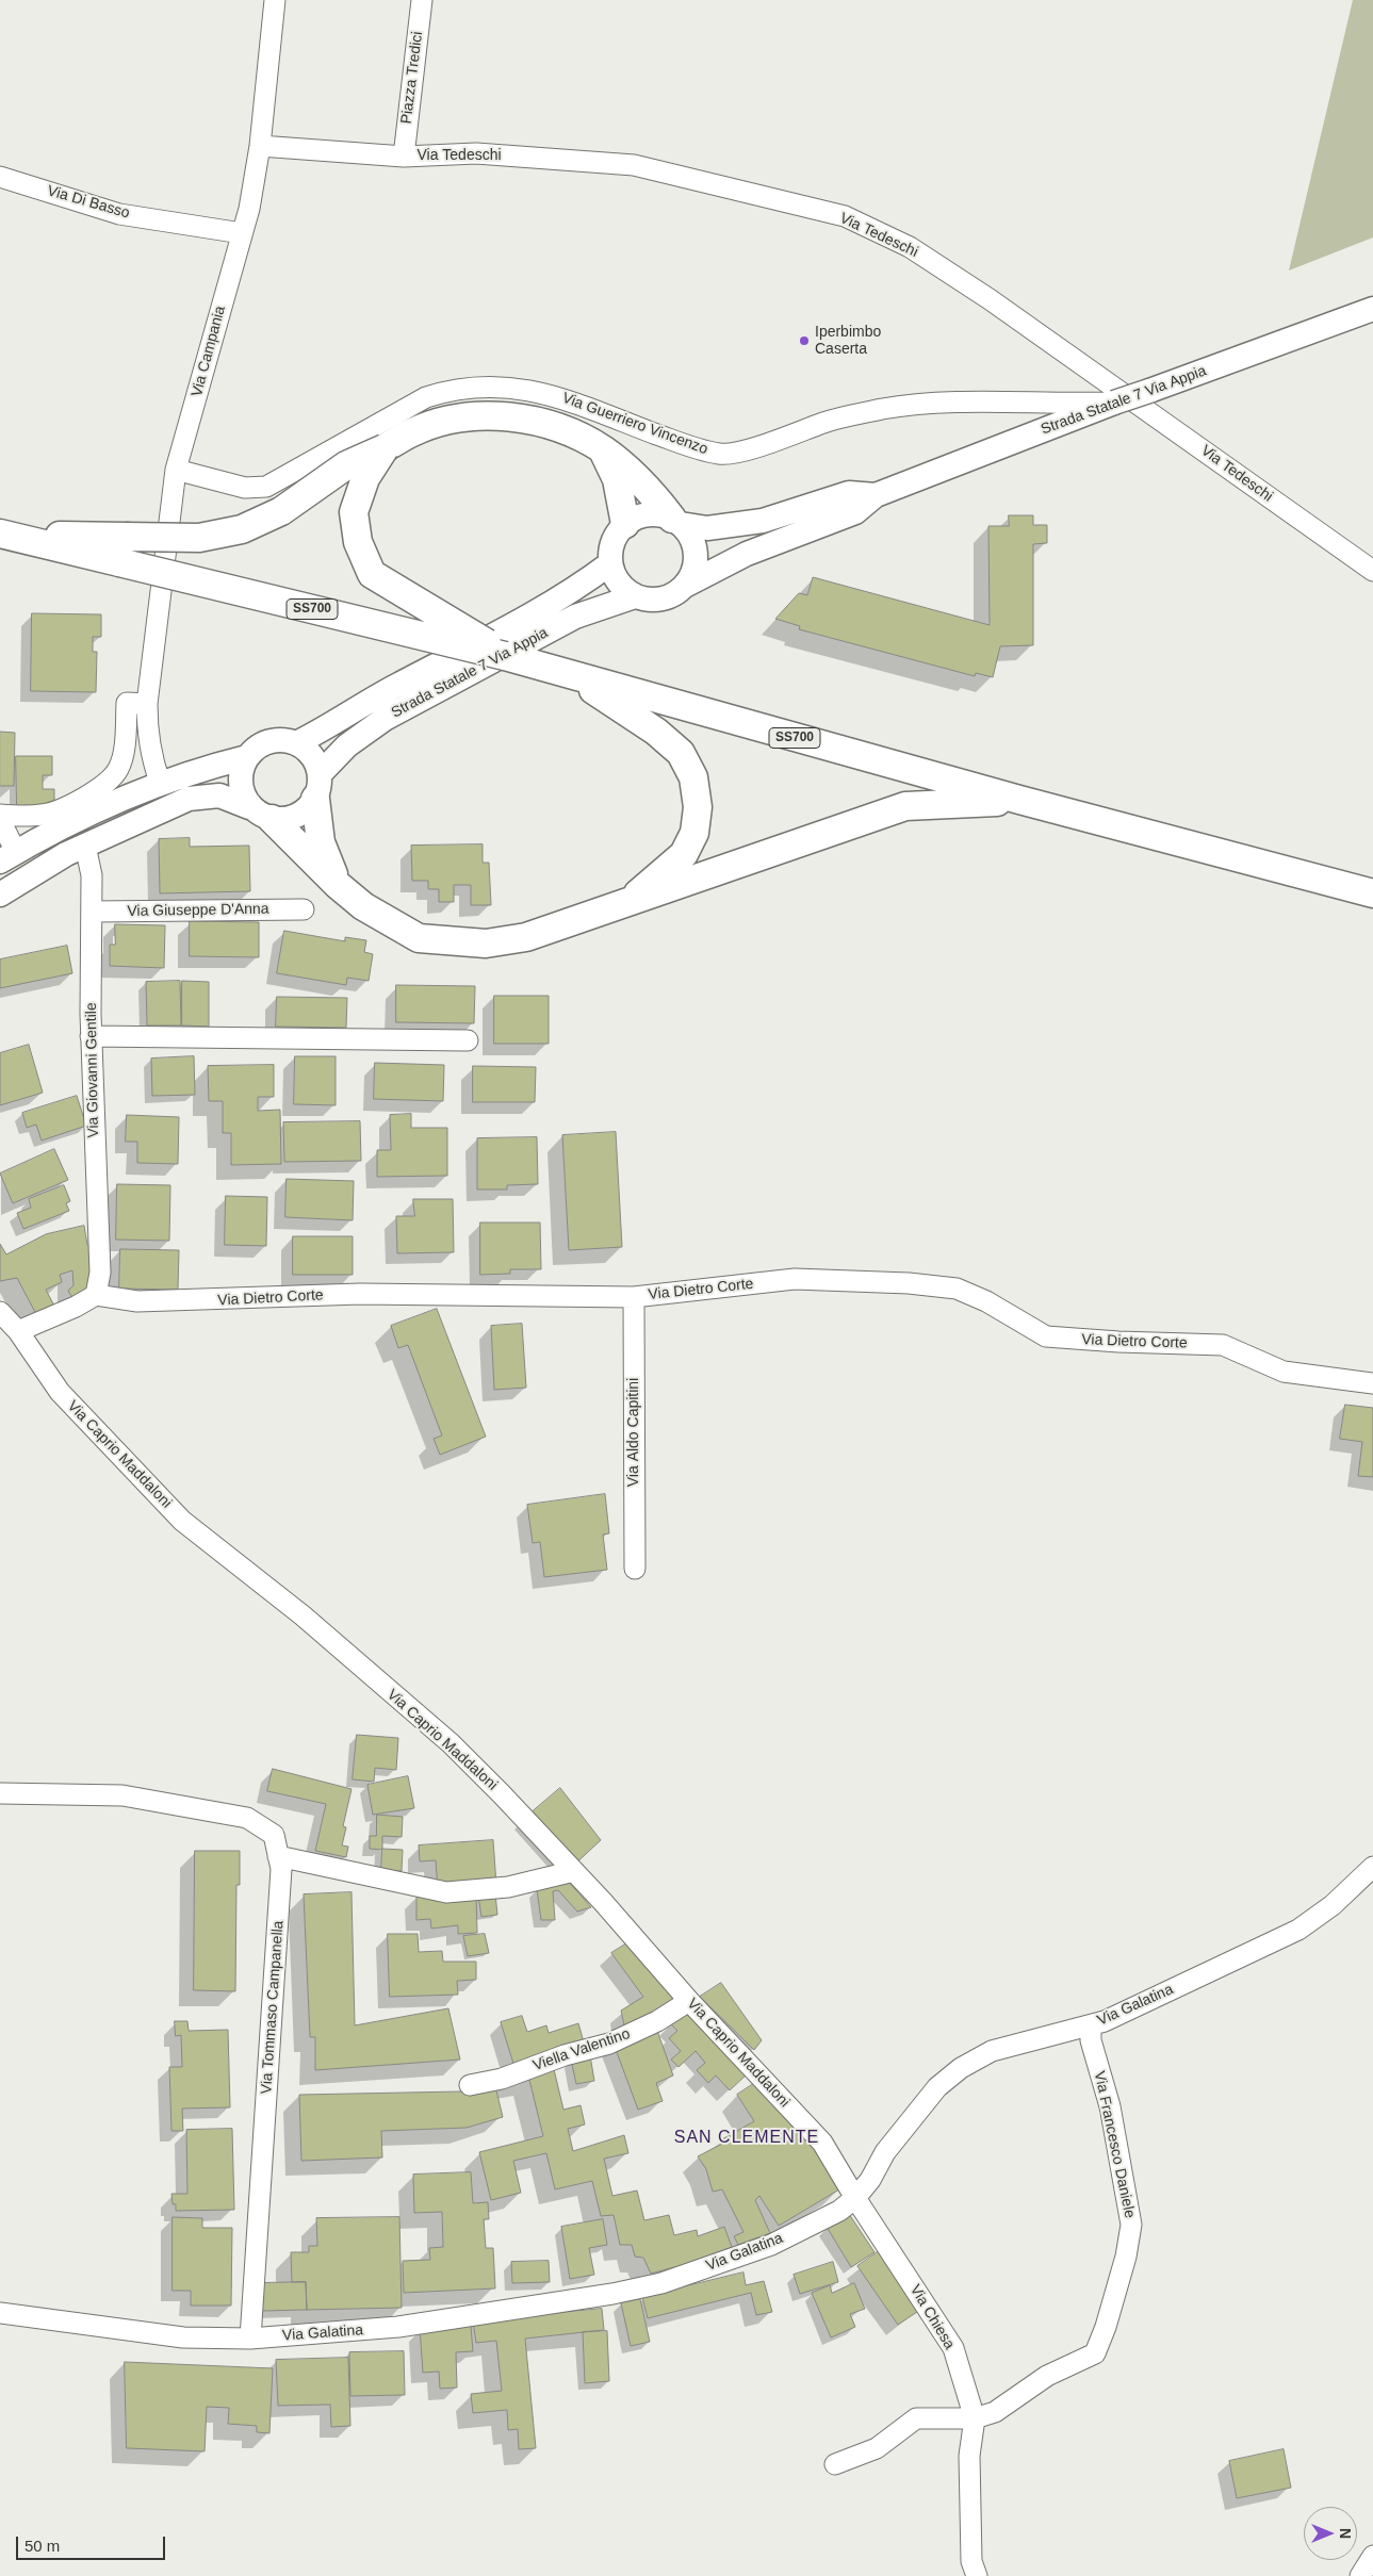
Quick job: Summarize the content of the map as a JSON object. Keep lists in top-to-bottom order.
{
  "streets": {
    "highway": ["SS700"],
    "main road": ["Strada Statale 7 Via Appia"],
    "street": [
      "Piazza Tredici",
      "Via Tedeschi",
      "Via Di Basso",
      "Via Campania",
      "Via Guerriero Vincenzo",
      "Via Giuseppe D'Anna",
      "Via Giovanni Gentile",
      "Via Dietro Corte",
      "Via Aldo Capitini",
      "Via Caprio Maddaloni",
      "Via Galatina",
      "Via Tommaso Campanella",
      "Viella Valentino",
      "Via Francesco Daniele",
      "Via Chiesa"
    ]
  },
  "crossings": [
    ["Piazza Tredici", "Via Tedeschi"],
    ["Via Tedeschi", "Via Campania"],
    ["Via Di Basso", "Via Campania"],
    ["Via Campania", "Via Guerriero Vincenzo"],
    ["Strada Statale 7 Via Appia", "Via Guerriero Vincenzo"],
    ["Strada Statale 7 Via Appia", "SS700"],
    ["Via Giuseppe D'Anna", "Via Giovanni Gentile"],
    ["Via Giovanni Gentile", "Via Dietro Corte"],
    ["Via Dietro Corte", "Via Aldo Capitini"],
    ["Via Caprio Maddaloni", "Via Galatina"],
    ["Via Caprio Maddaloni", "Viella Valentino"],
    ["Via Caprio Maddaloni", "Via Chiesa"],
    ["Via Galatina", "Via Tommaso Campanella"],
    ["Via Galatina", "Via Francesco Daniele"],
    ["Via Galatina", "Via Chiesa"],
    ["Via Francesco Daniele", "Via Chiesa"]
  ],
  "districts": ["SAN CLEMENTE"],
  "places": ["Iperbimbo Caserta"],
  "scale_bar": "50 m",
  "north": "right"
}
